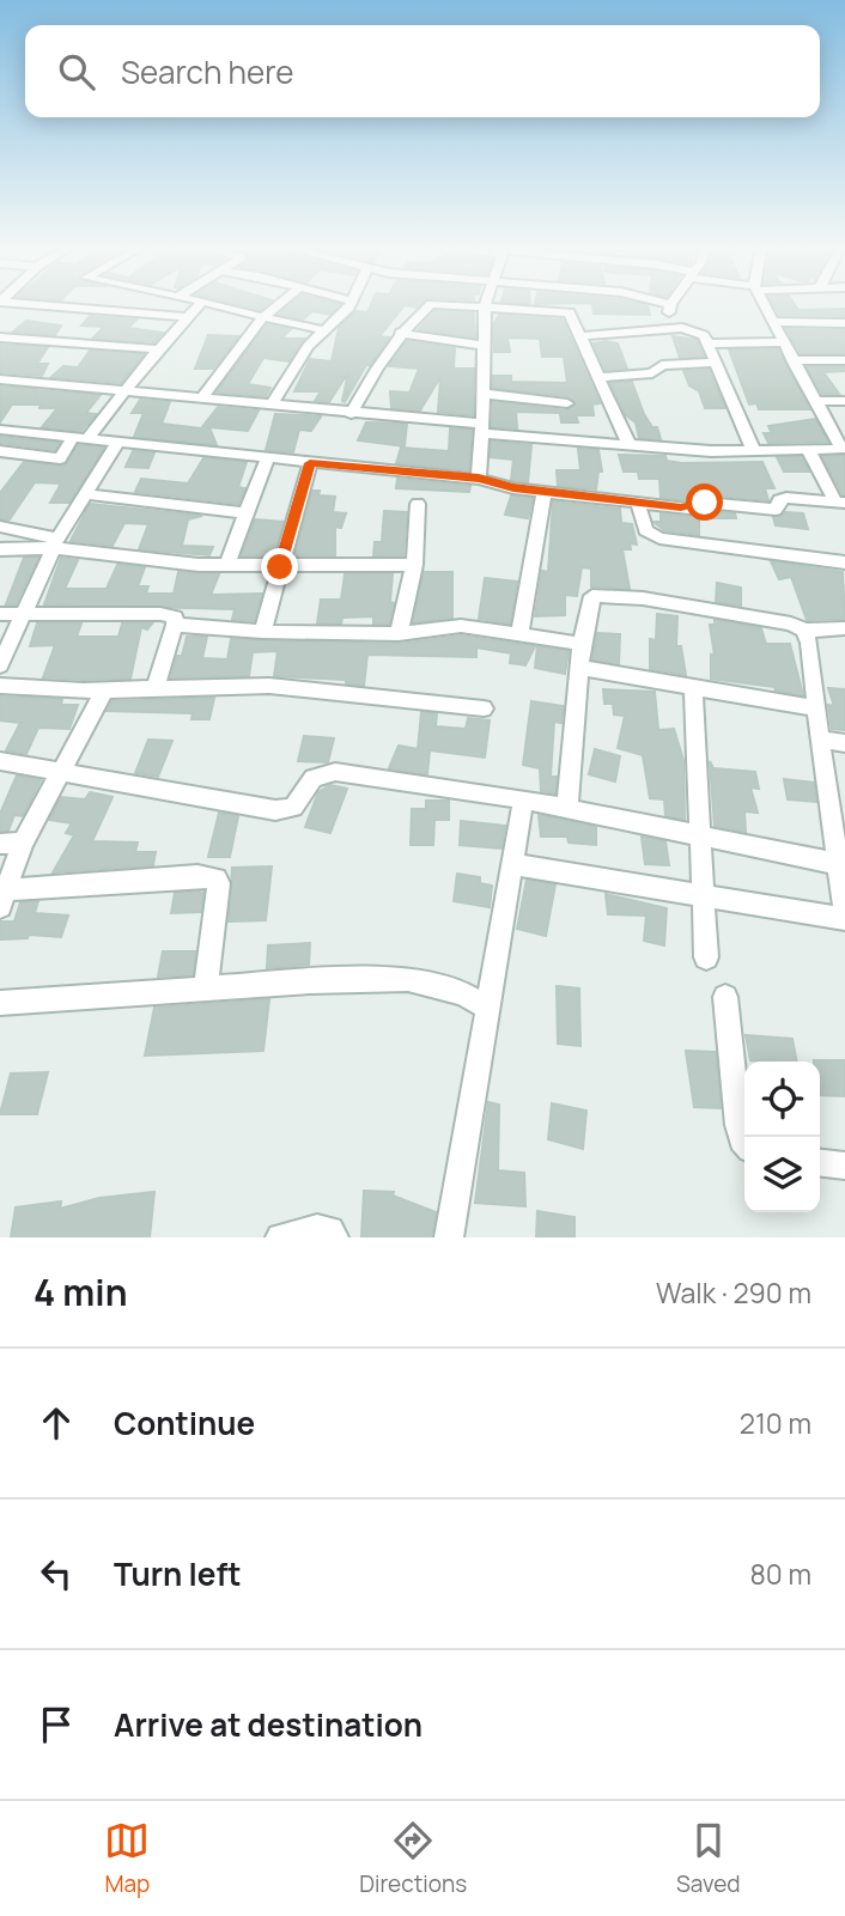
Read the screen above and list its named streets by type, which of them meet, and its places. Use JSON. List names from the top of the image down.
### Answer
{
  "page": {
    "search": "Search here",
    "heading": ["4 min", "Walk · 290 m"],
    "list": [
      ["Continue", "210 m"],
      ["Turn left", "80 m"],
      "Arrive at destination"
    ],
    "nav": ["Map", "Directions", "Saved"]
  }
}
